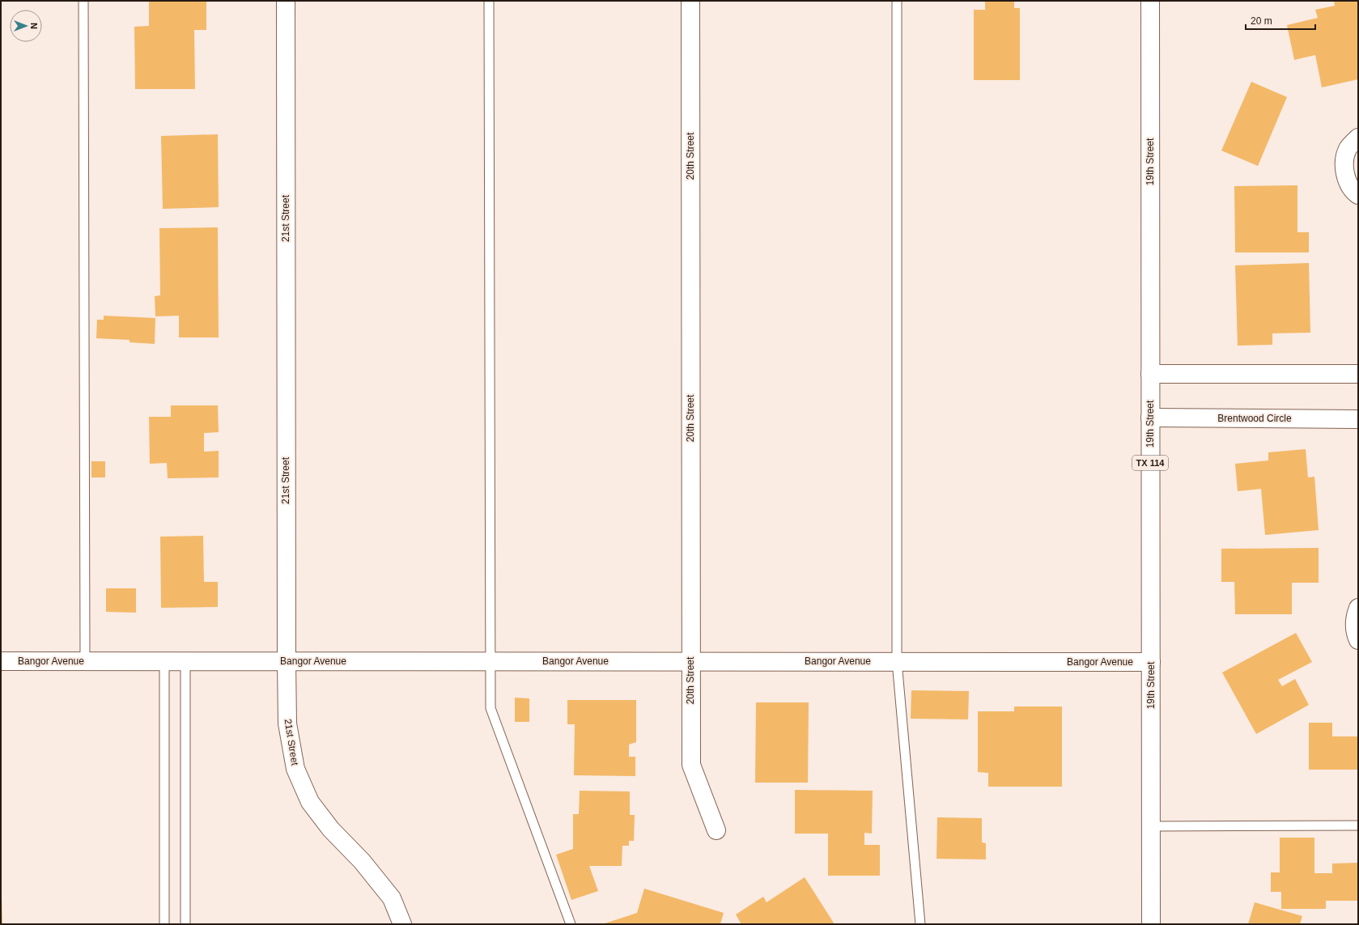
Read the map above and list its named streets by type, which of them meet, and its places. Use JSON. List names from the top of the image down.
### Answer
{
  "streets": {
    "street": [
      "20th Street",
      "19th Street",
      "21st Street",
      "Brentwood Circle",
      "TX 114",
      "Bangor Avenue"
    ]
  },
  "crossings": [
    ["20th Street", "Bangor Avenue"],
    ["19th Street", "Brentwood Circle"],
    ["19th Street", "Bangor Avenue"],
    ["21st Street", "Bangor Avenue"]
  ],
  "scale_bar": "20 m",
  "north": "right"
}
